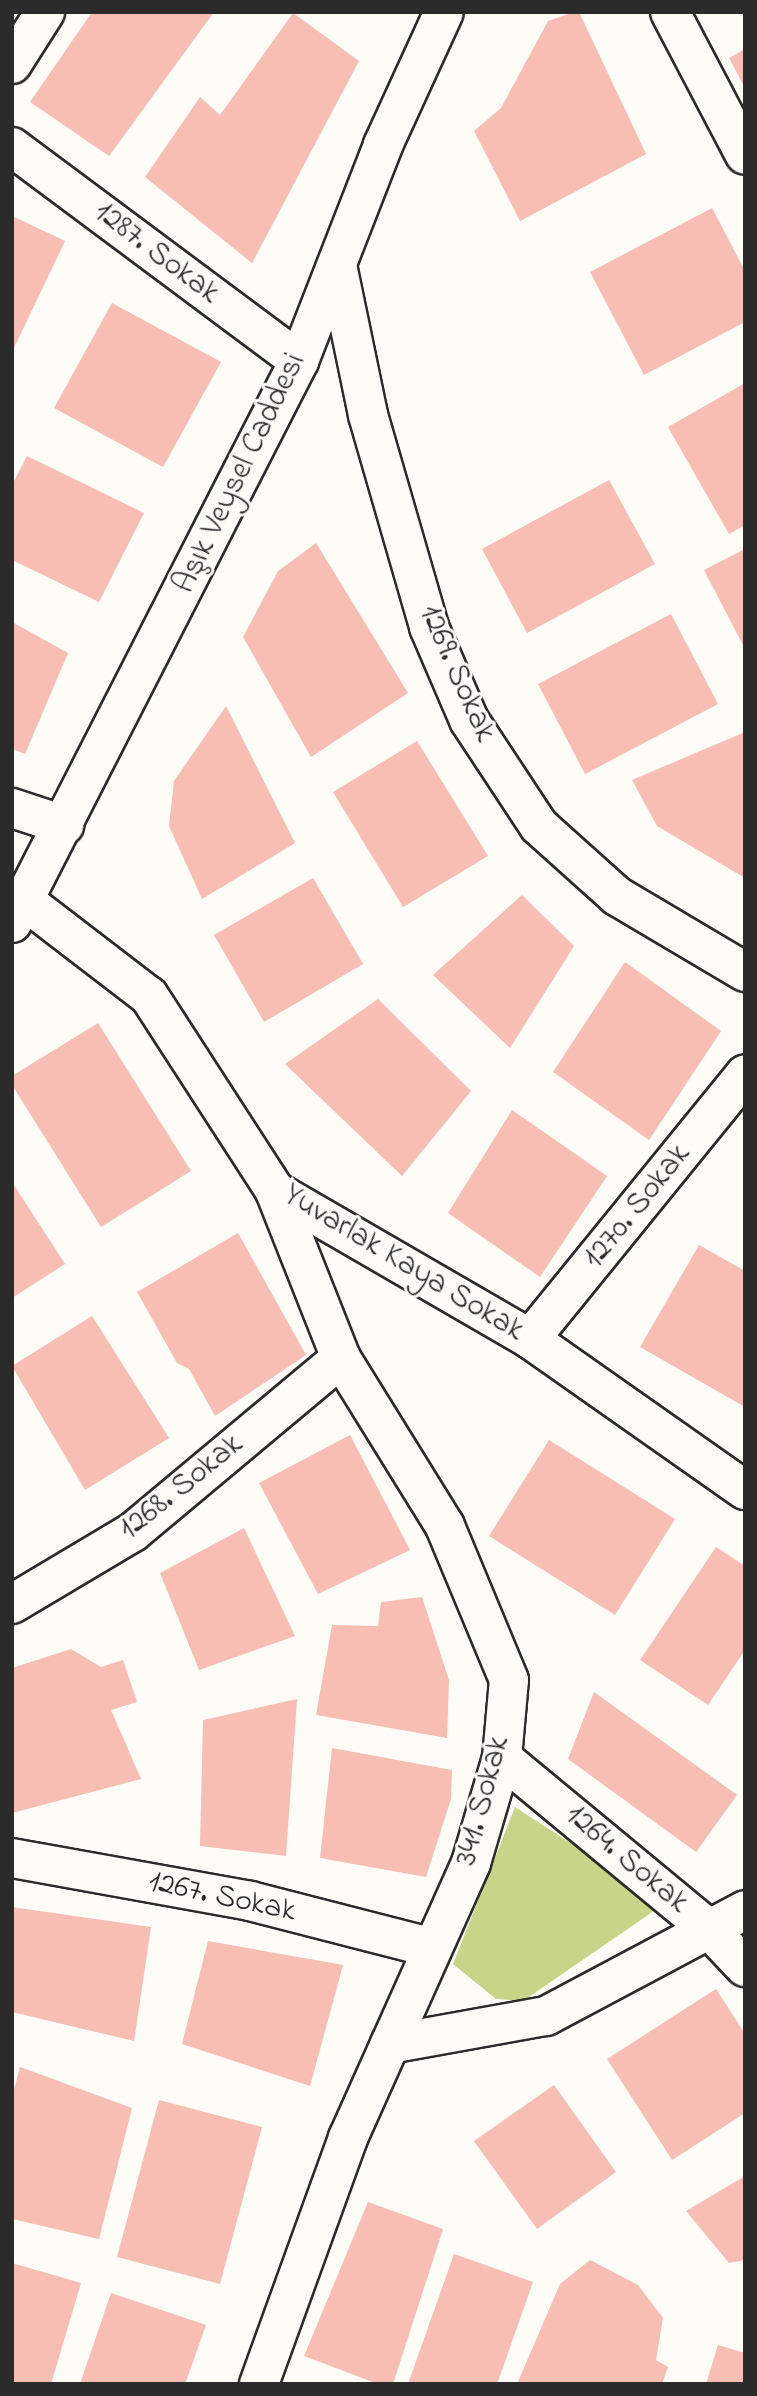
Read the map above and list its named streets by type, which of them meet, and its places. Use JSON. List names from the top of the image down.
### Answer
{
  "streets": {
    "street": [
      "1287. Sokak",
      "Aşık Veysel Caddesi",
      "1269. Sokak",
      "1270. Sokak",
      "Yuvarlak Kaya Sokak",
      "1268. Sokak",
      "341. Sokak",
      "1264. Sokak",
      "1267. Sokak"
    ]
  },
  "crossings": [
    ["1287. Sokak", "Aşık Veysel Caddesi"],
    ["Aşık Veysel Caddesi", "1269. Sokak"],
    ["Aşık Veysel Caddesi", "Yuvarlak Kaya Sokak"],
    ["1270. Sokak", "Yuvarlak Kaya Sokak"],
    ["Yuvarlak Kaya Sokak", "341. Sokak"],
    ["1268. Sokak", "341. Sokak"],
    ["341. Sokak", "1264. Sokak"],
    ["341. Sokak", "1267. Sokak"]
  ]
}
